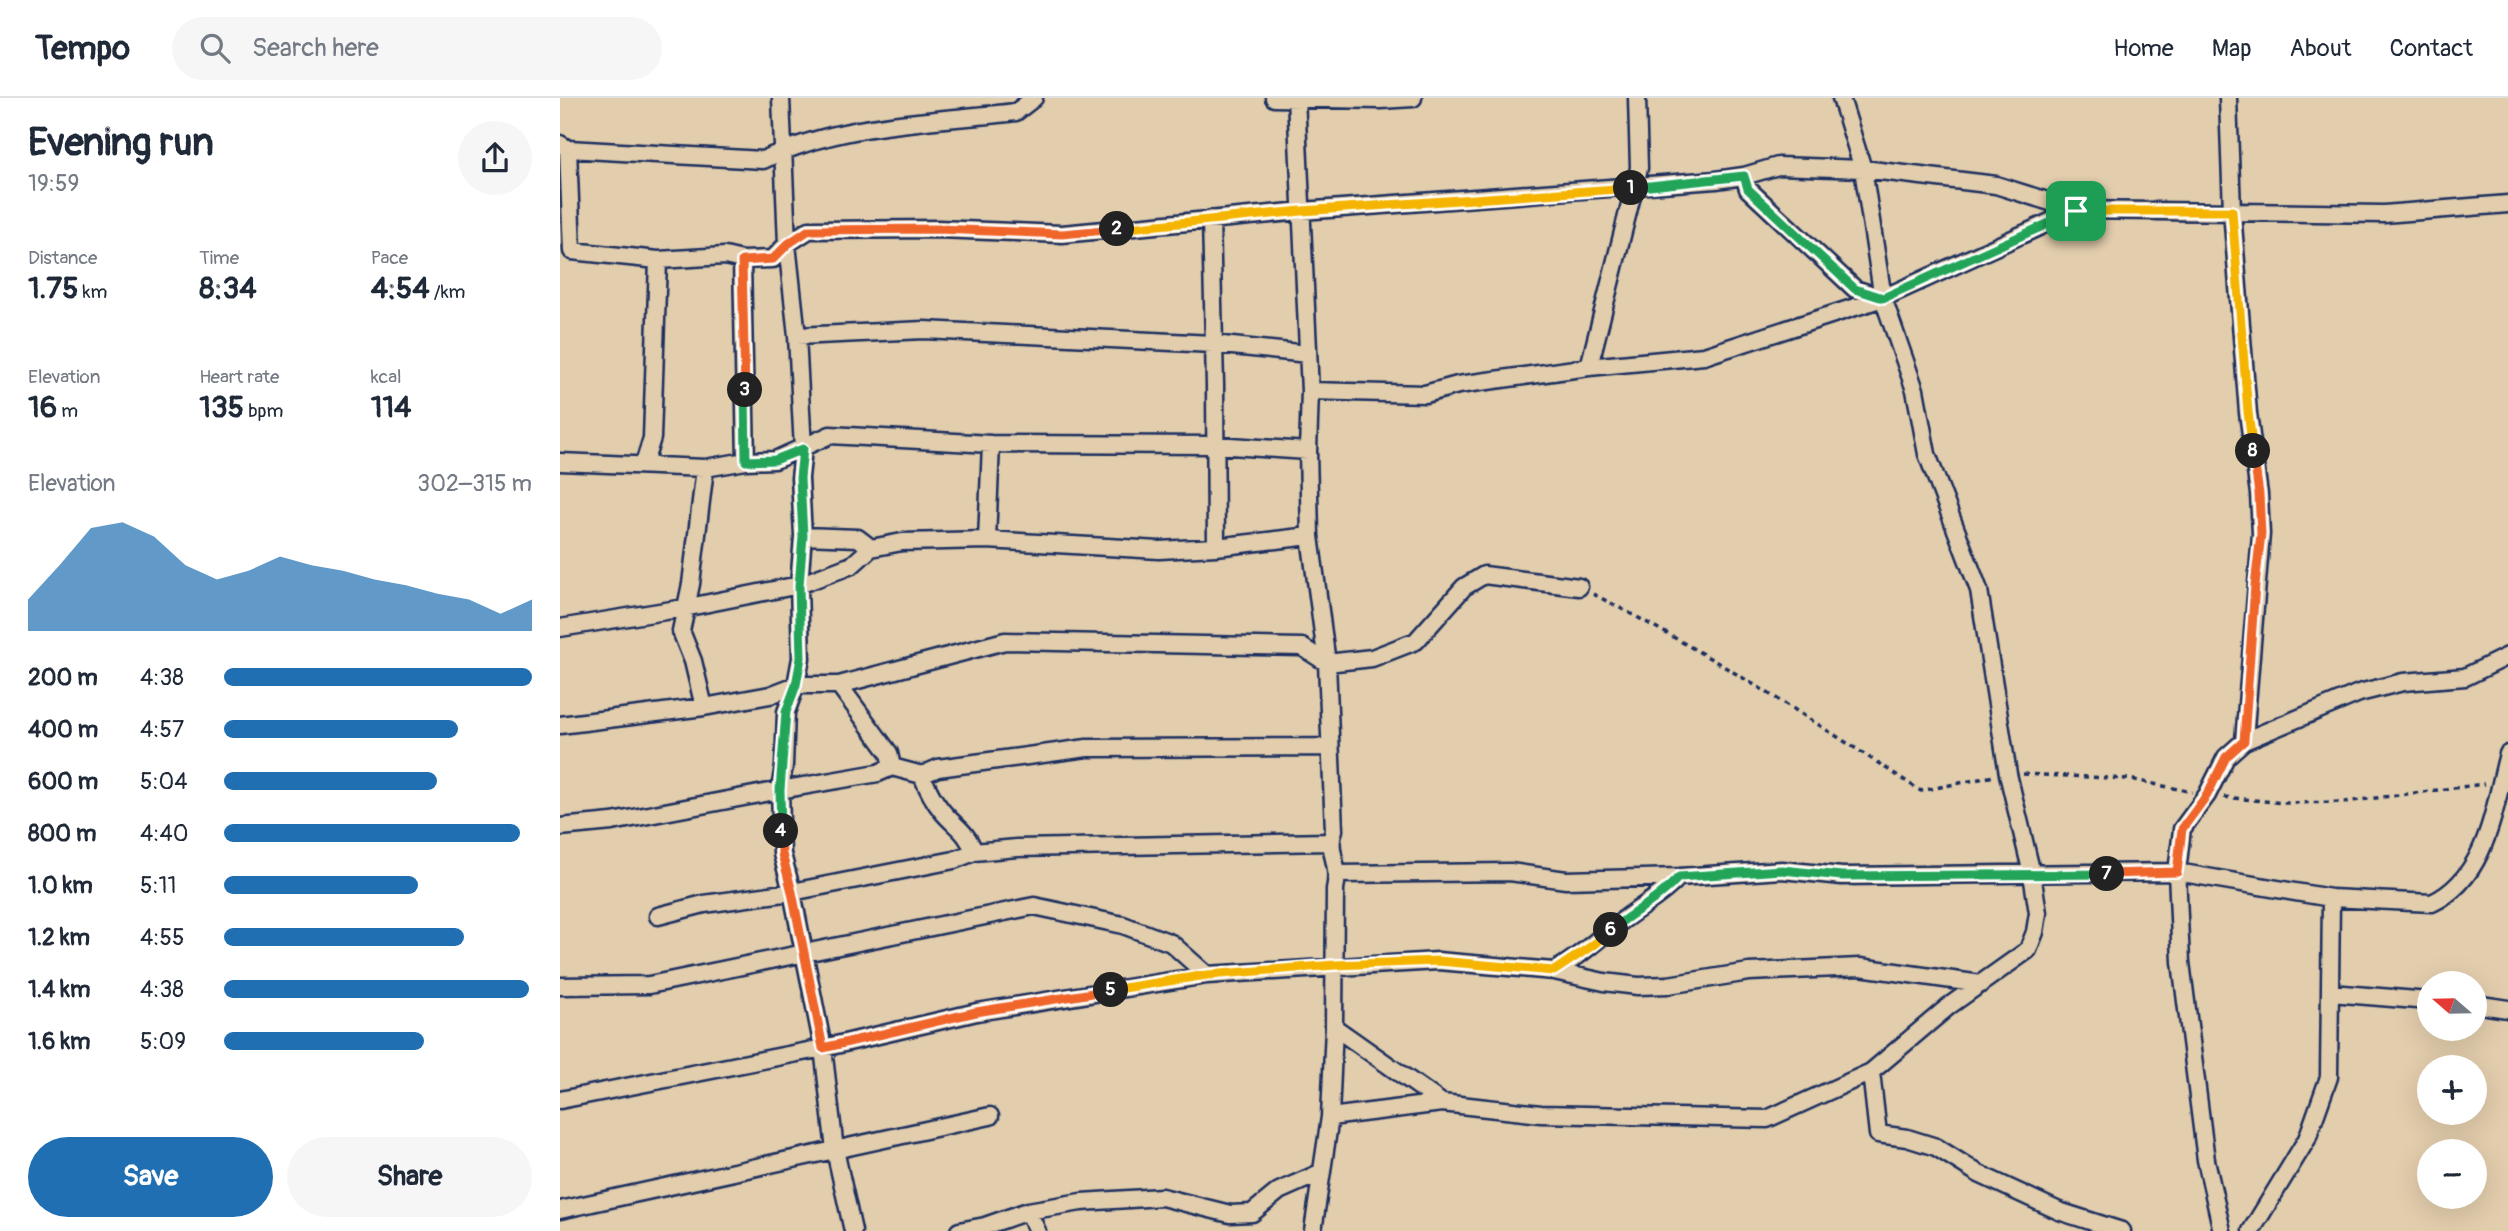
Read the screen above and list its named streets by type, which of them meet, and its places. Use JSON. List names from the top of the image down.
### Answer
{
  "north": "left",
  "page": {
    "header": "Tempo",
    "search": "Search here",
    "nav": [
      "Home",
      "Map",
      "About",
      "Contact"
    ],
    "heading": ["Evening run", "19:59"],
    "pins": [
      "1",
      "2",
      "3",
      "8",
      "4",
      "7",
      "6",
      "5"
    ],
    "stats": [
      ["Distance", "1.75 km"],
      ["Time", "8:34"],
      ["Pace", "4:54 /km"],
      ["Elevation", "16 m"],
      ["Heart rate", "135 bpm"],
      ["kcal", "114"]
    ],
    "chart": ["Elevation", "302–315 m"],
    "list": [
      {
        "name": "200 m",
        "note": "4:38"
      },
      {
        "name": "400 m",
        "note": "4:57"
      },
      {
        "name": "600 m",
        "note": "5:04"
      },
      {
        "name": "800 m",
        "note": "4:40"
      },
      {
        "name": "1.0 km",
        "note": "5:11"
      },
      {
        "name": "1.2 km",
        "note": "4:55"
      },
      {
        "name": "1.4 km",
        "note": "4:38"
      },
      {
        "name": "1.6 km",
        "note": "5:09"
      }
    ],
    "map_buttons": ["+", "−"],
    "buttons": ["Save", "Share"]
  }
}
